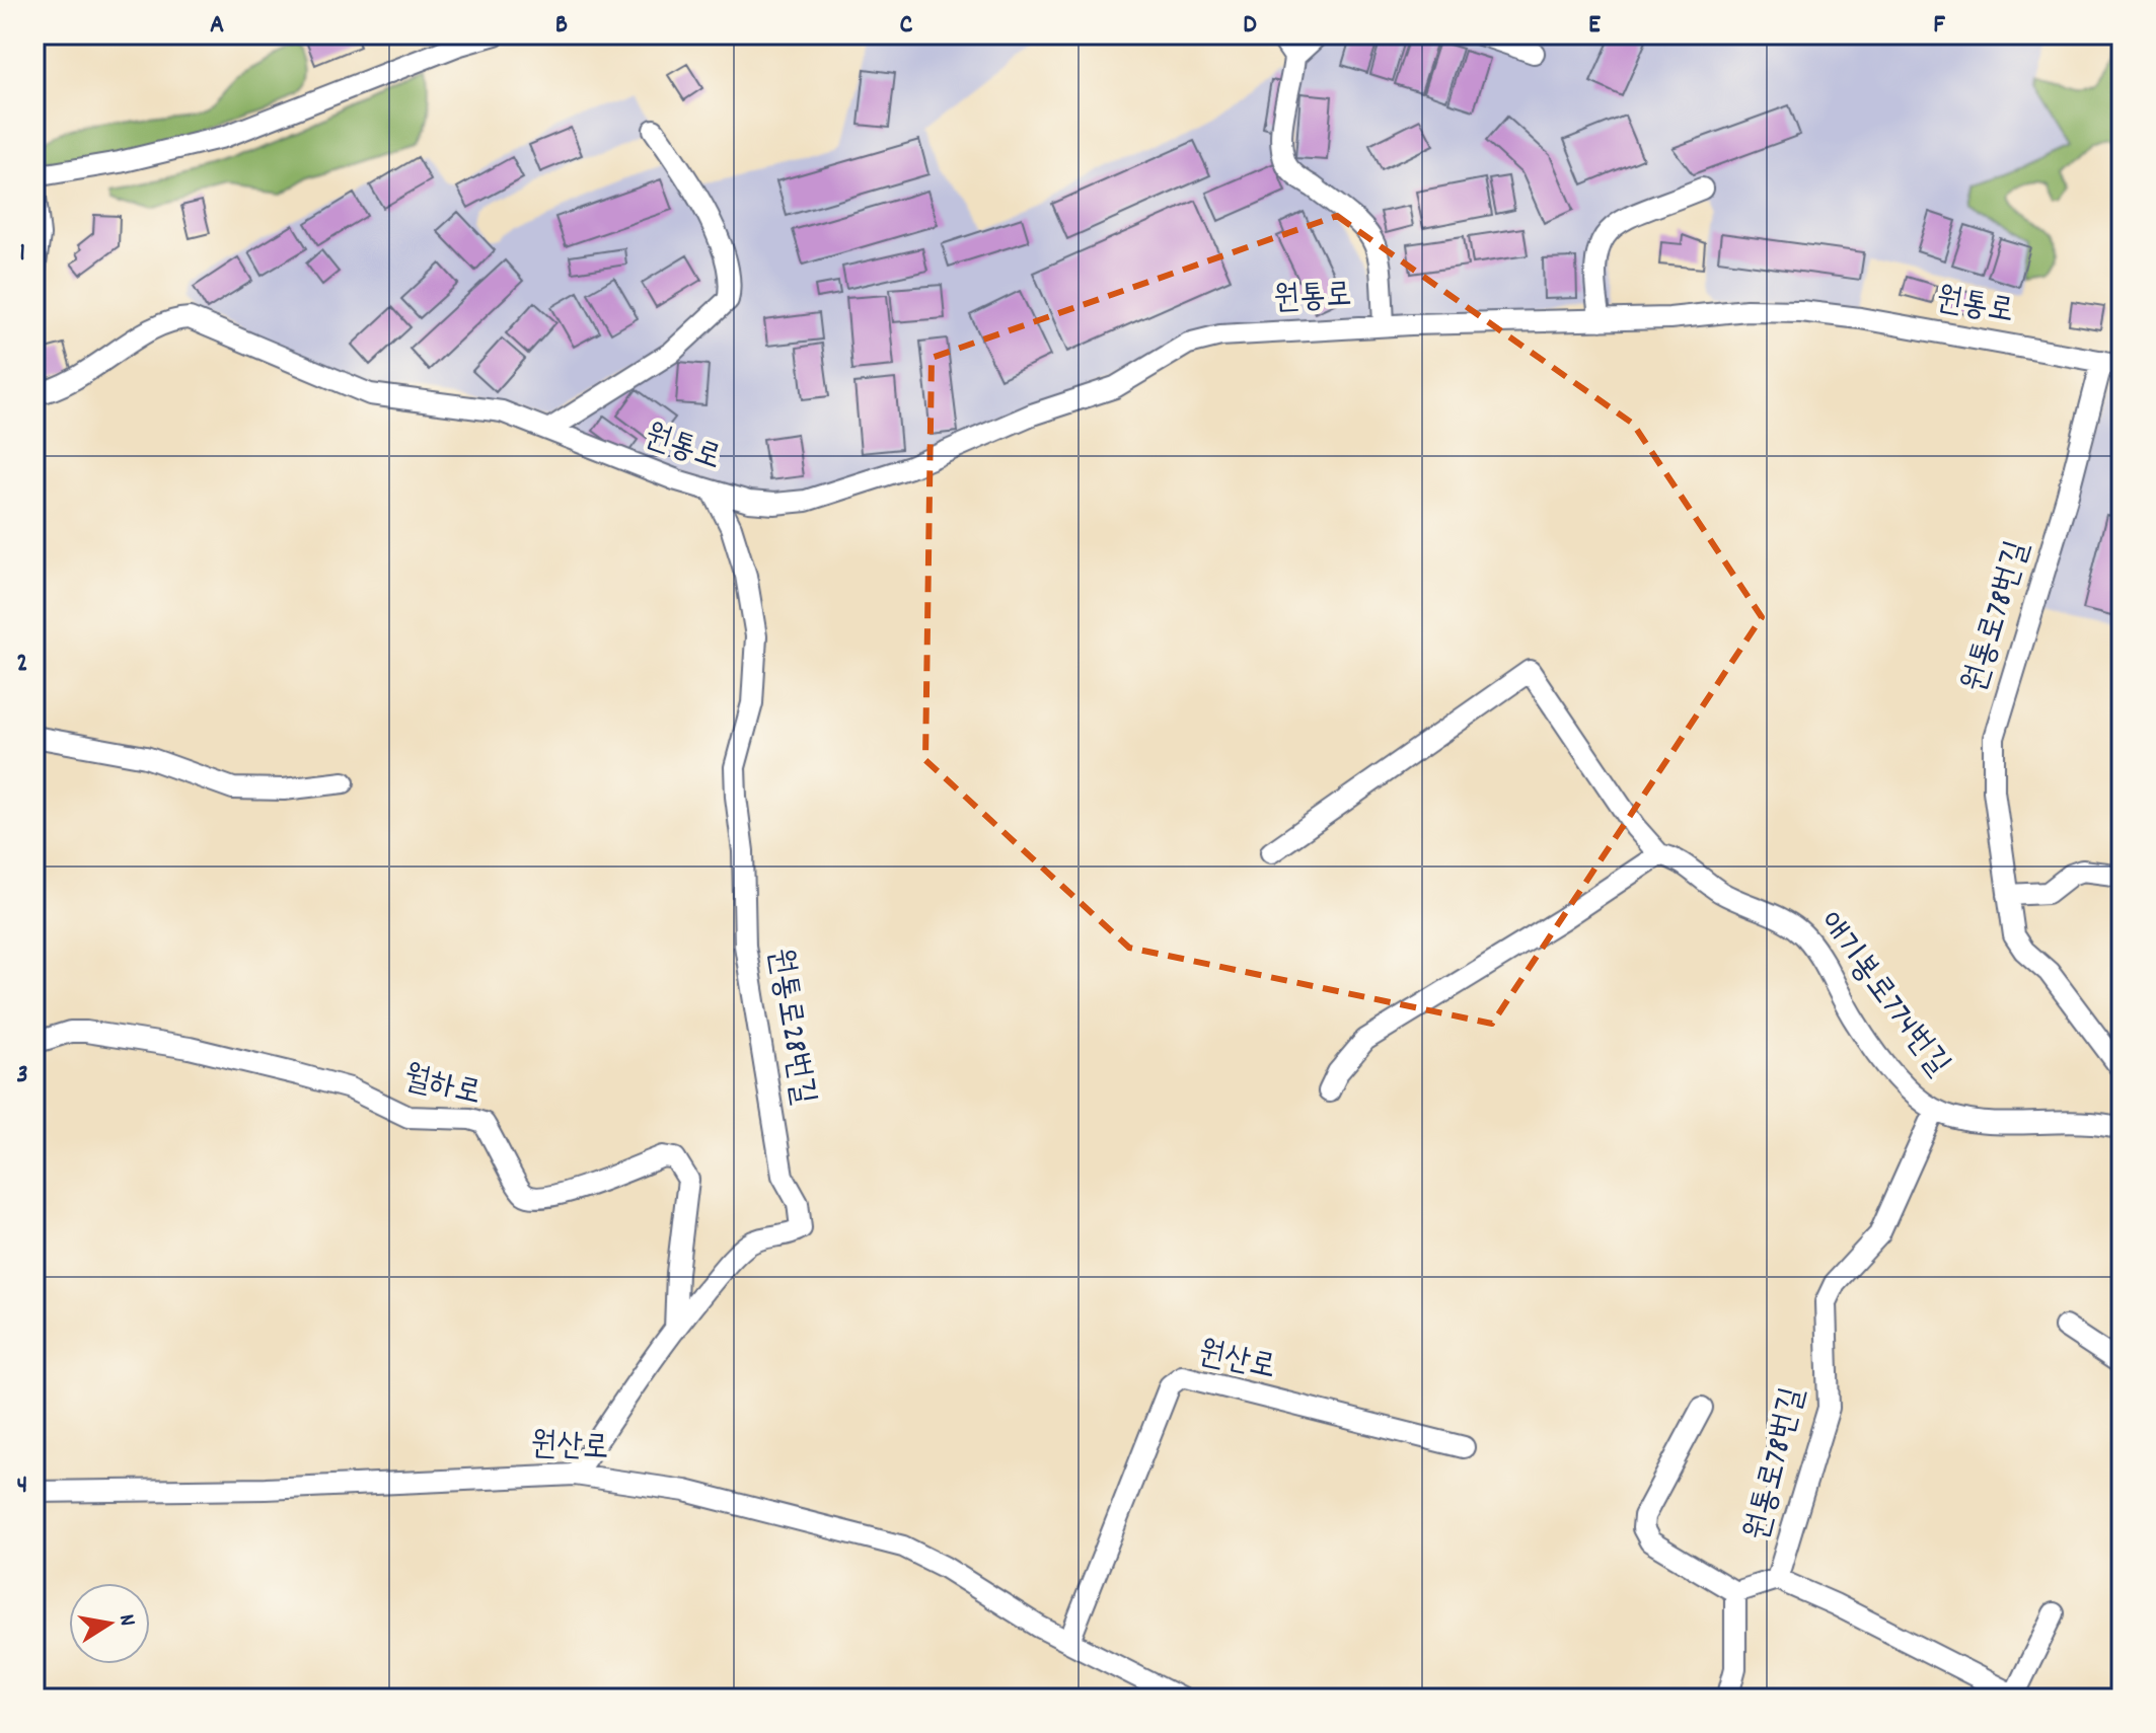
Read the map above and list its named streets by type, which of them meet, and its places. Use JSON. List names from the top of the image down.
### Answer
{
  "streets": {
    "street": [
      "원통로",
      "원통로78번길",
      "애기봉로774번길",
      "원통로28번길",
      "월하로",
      "원산로"
    ]
  },
  "crossings": [
    ["원통로", "원통로78번길"],
    ["원통로", "원통로28번길"],
    ["원통로78번길", "애기봉로774번길"],
    ["원통로28번길", "월하로"],
    ["원통로28번길", "원산로"]
  ],
  "north": "right",
  "grid": {
    "columns": [
      "A",
      "B",
      "C",
      "D",
      "E",
      "F"
    ],
    "rows": [
      "1",
      "2",
      "3",
      "4"
    ]
  }
}
